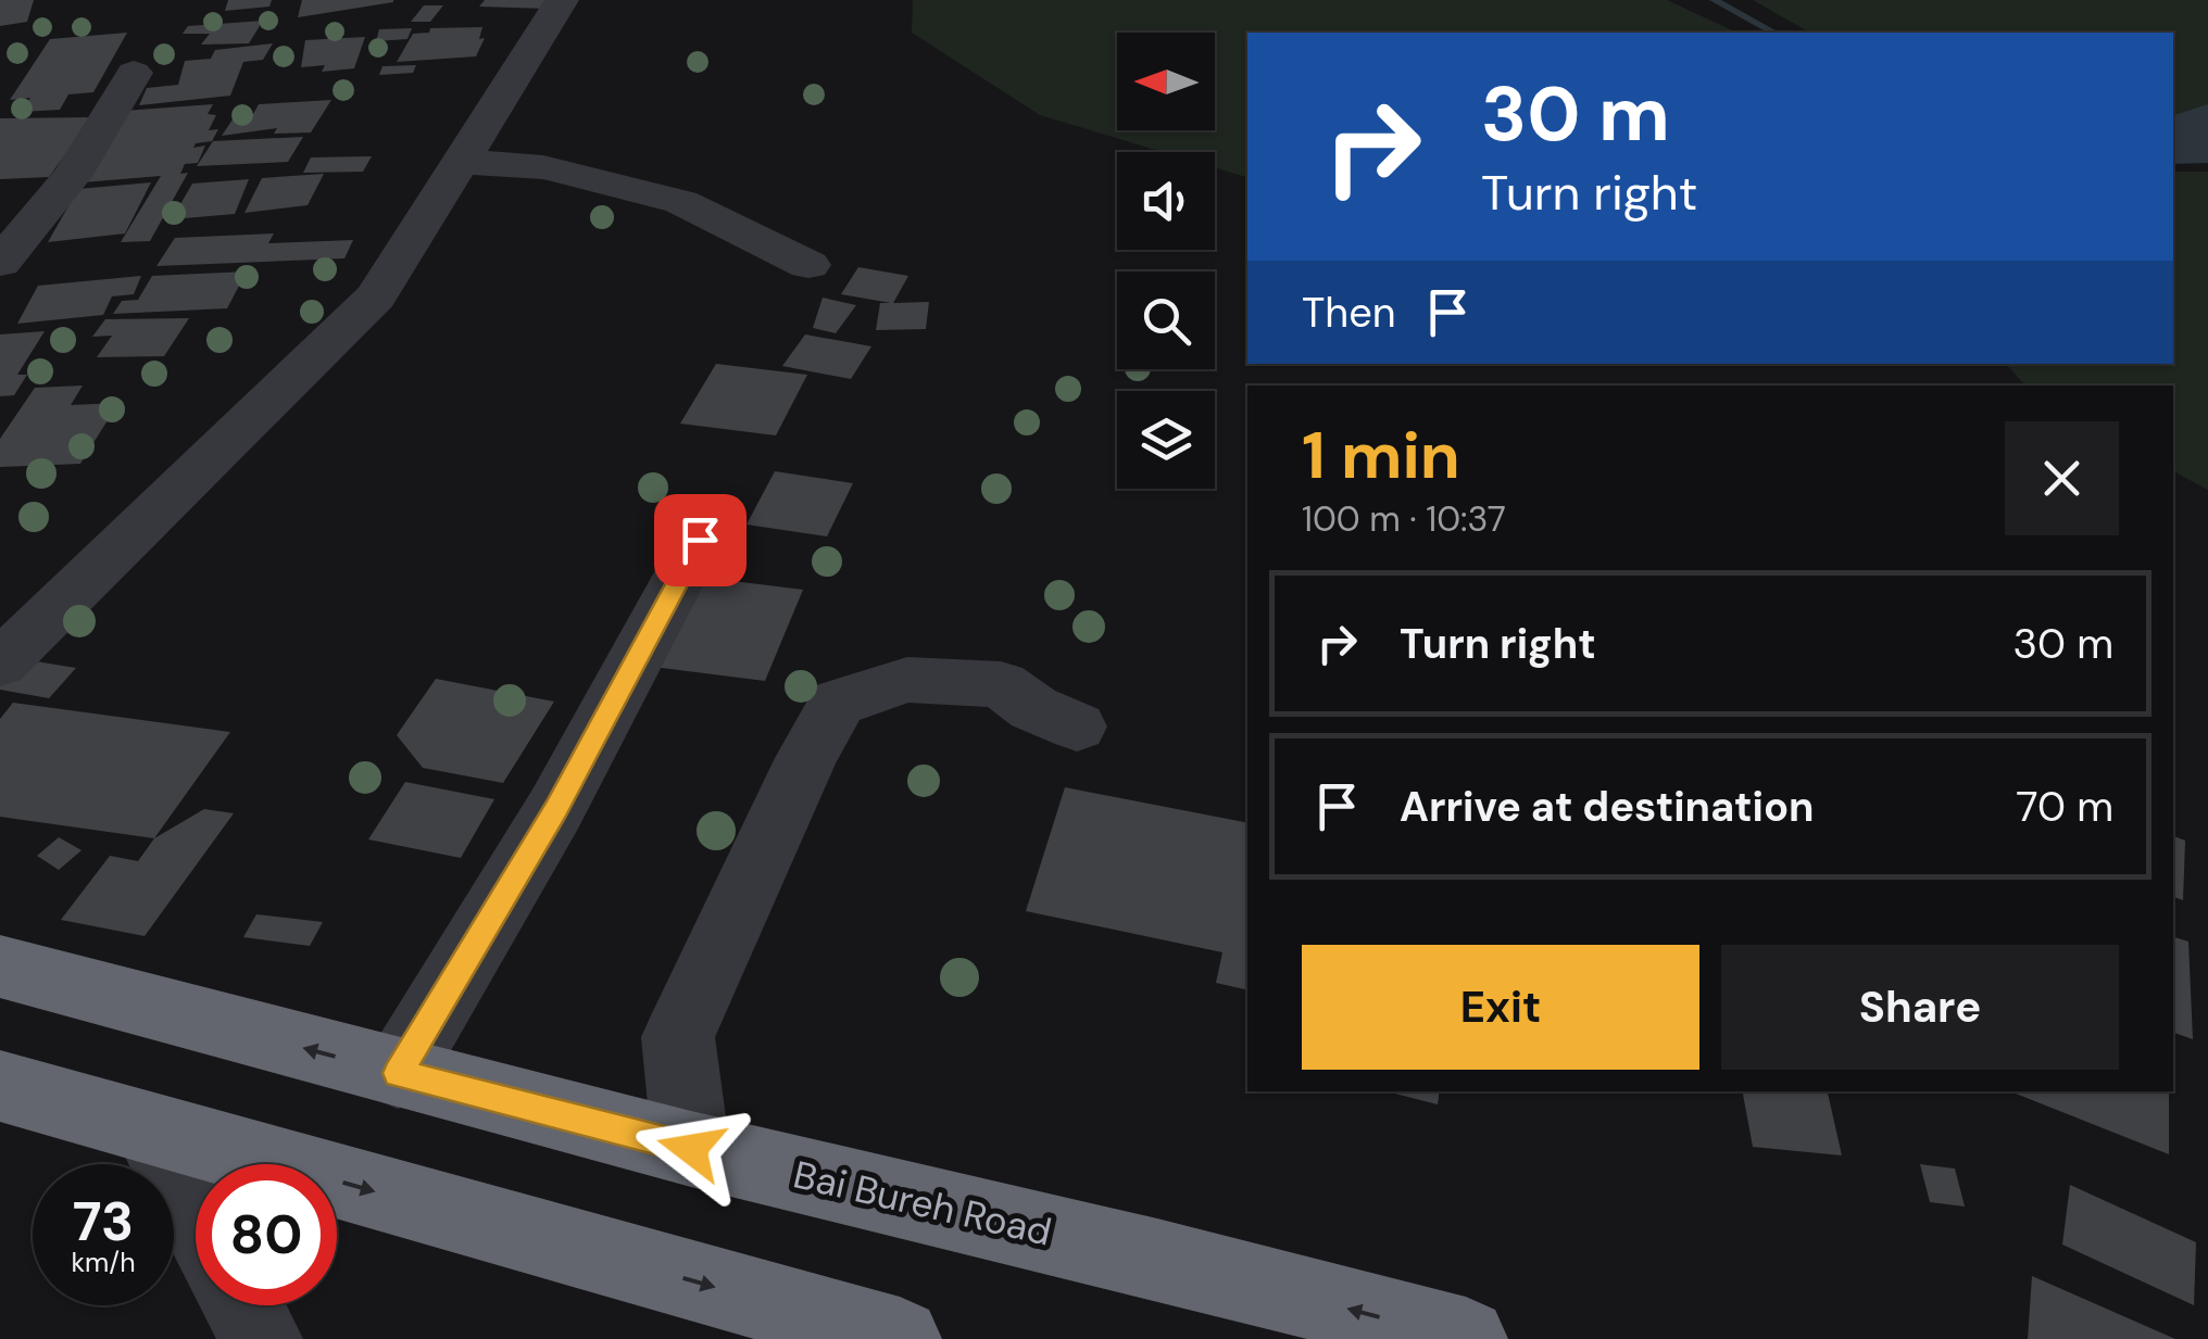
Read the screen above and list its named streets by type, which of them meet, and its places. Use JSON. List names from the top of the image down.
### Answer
{
  "streets": {
    "highway": ["Bai Bureh Road"]
  },
  "north": "left",
  "page": {
    "turn": ["30 m", "Turn right"],
    "then": "Then",
    "heading": ["1 min", "100 m · 10:37"],
    "list": [
      {
        "name": "Turn right",
        "value": "30 m"
      },
      {
        "name": "Arrive at destination",
        "value": "70 m"
      }
    ],
    "buttons": ["Exit", "Share"],
    "speed": "73 km/h",
    "limit": "80"
  }
}
